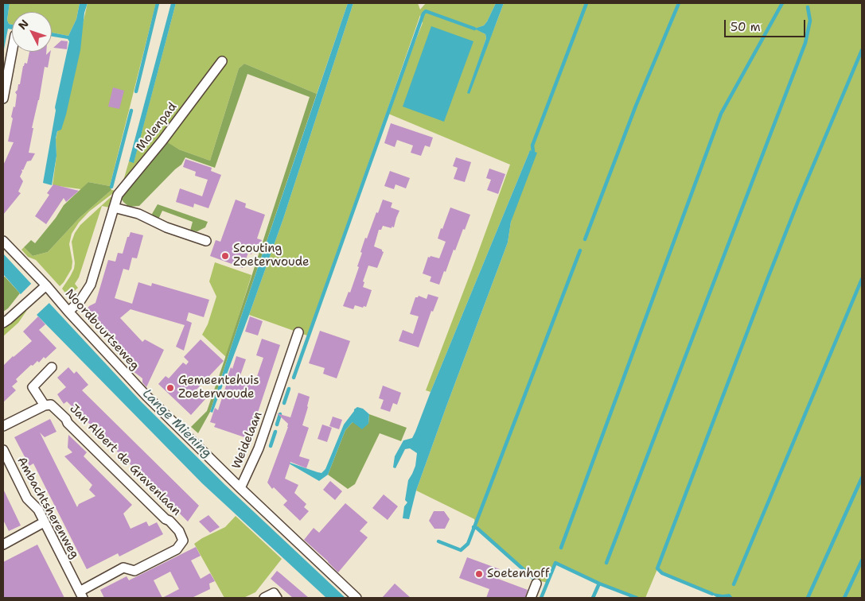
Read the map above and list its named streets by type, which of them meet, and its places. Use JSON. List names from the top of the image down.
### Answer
{
  "streets": {
    "street": [
      "Molenpad",
      "Noordbuurtseweg",
      "Weidelaan",
      "Jan Albert de Gravenlaan",
      "Ambachtsherenweg"
    ]
  },
  "crossings": [
    ["Molenpad", "Noordbuurtseweg"],
    ["Noordbuurtseweg", "Weidelaan"],
    ["Jan Albert de Gravenlaan", "Ambachtsherenweg"]
  ],
  "water": ["Lange Miening"],
  "places": ["Scouting Zoeterwoude", "Gemeentehuis Zoeterwoude", "Soetenhoff"],
  "scale_bar": "50 m",
  "north": "top left"
}
